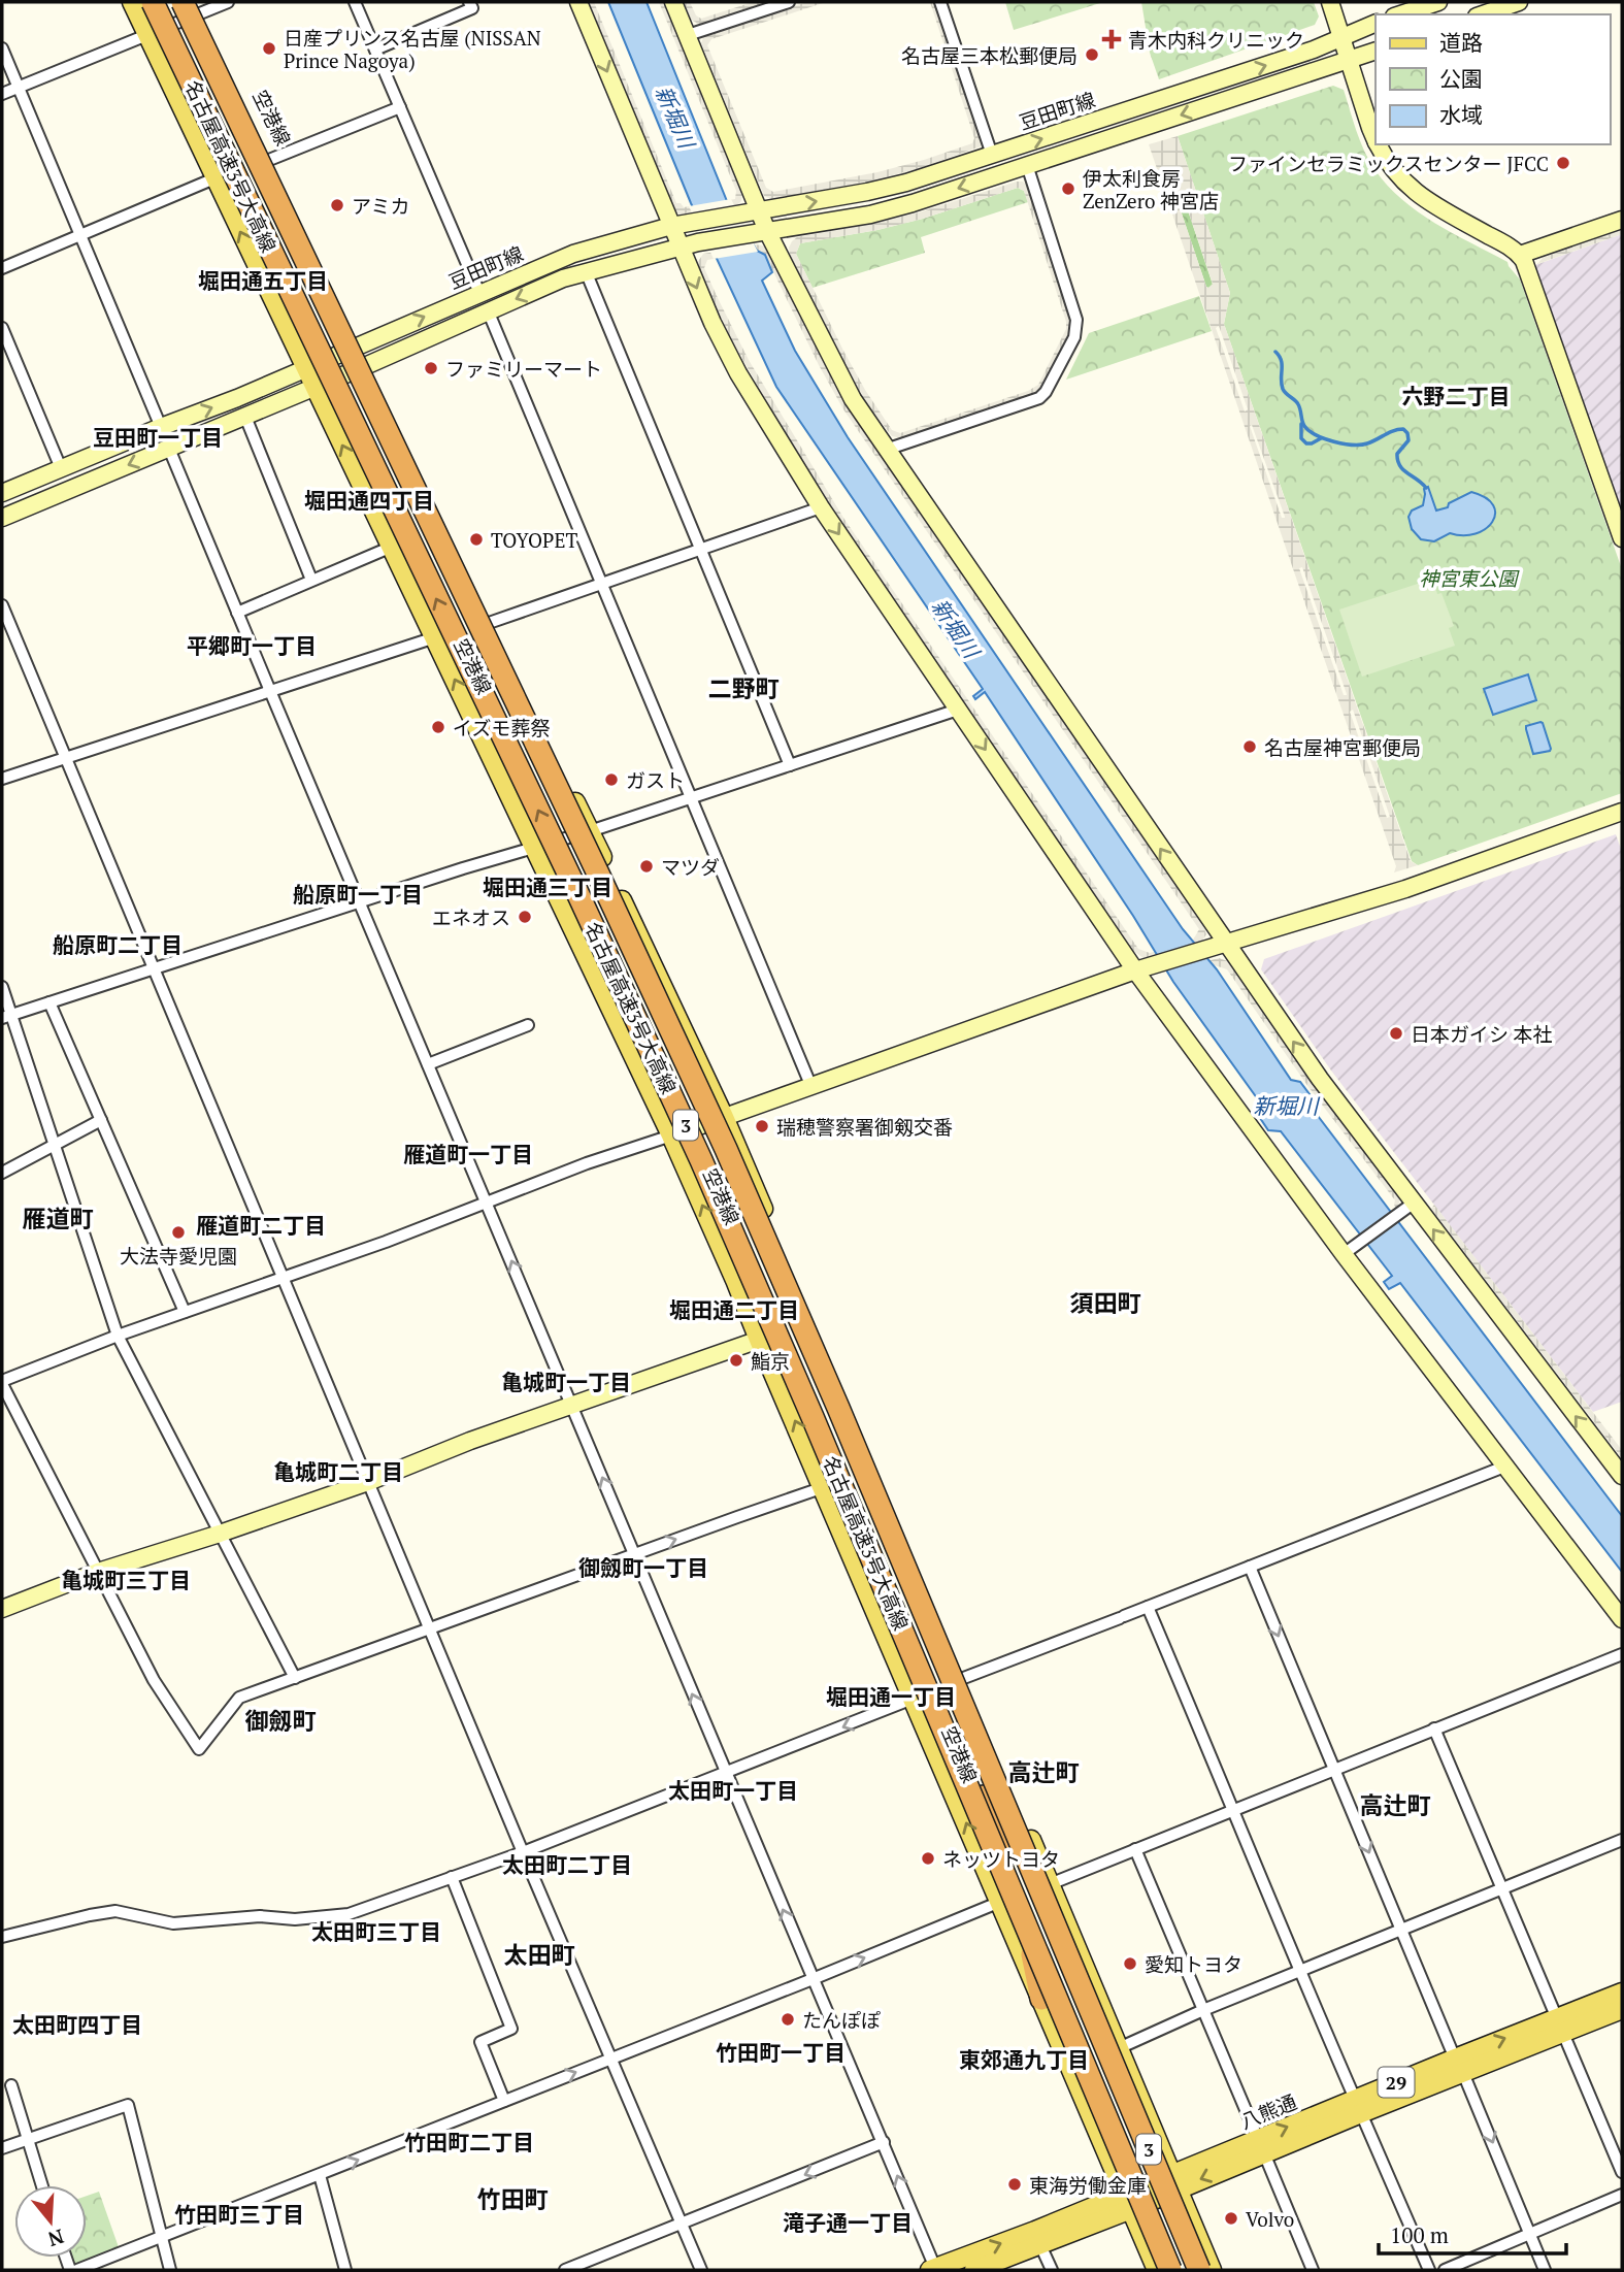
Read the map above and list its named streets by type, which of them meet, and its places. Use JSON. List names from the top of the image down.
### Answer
{
  "streets": {
    "highway": ["名古屋高速3号大高線", "3"],
    "main road": ["空港線", "29", "八熊通"],
    "street": ["豆田町線"]
  },
  "crossings": [
    ["豆田町線", "空港線"],
    ["空港線", "名古屋高速3号大高線"],
    ["空港線", "八熊通"]
  ],
  "districts": [
    "堀田通五丁目",
    "六野二丁目",
    "豆田町一丁目",
    "堀田通四丁目",
    "平郷町一丁目",
    "二野町",
    "堀田通三丁目",
    "船原町一丁目",
    "船原町二丁目",
    "雁道町一丁目",
    "雁道町",
    "雁道町二丁目",
    "須田町",
    "堀田通二丁目",
    "亀城町一丁目",
    "亀城町二丁目",
    "御劔町一丁目",
    "亀城町三丁目",
    "堀田通一丁目",
    "御劔町",
    "高辻町",
    "太田町一丁目",
    "高辻町",
    "太田町二丁目",
    "太田町三丁目",
    "太田町",
    "太田町四丁目",
    "竹田町一丁目",
    "東郊通九丁目",
    "竹田町二丁目",
    "竹田町",
    "竹田町三丁目",
    "滝子通一丁目"
  ],
  "water": ["新堀川"],
  "parks": ["神宮東公園"],
  "places": {
    "health": ["青木内科クリニック"],
    "other": [
      "日産プリンス名古屋 (NISSAN Prince Nagoya)",
      "名古屋三本松郵便局",
      "ファインセラミックスセンター JFCC",
      "伊太利食房 ZenZero 神宮店",
      "アミカ",
      "ファミリーマート",
      "TOYOPET",
      "イズモ葬祭",
      "名古屋神宮郵便局",
      "ガスト",
      "マツダ",
      "エネオス",
      "日本ガイシ 本社",
      "瑞穂警察署御剱交番",
      "大法寺愛児園",
      "鮨京",
      "ネッツトヨタ",
      "愛知トヨタ",
      "たんぽぽ",
      "東海労働金庫",
      "Volvo"
    ]
  },
  "legend": ["道路", "公園", "水域"],
  "scale_bar": "100 m",
  "north": "bottom"
}
